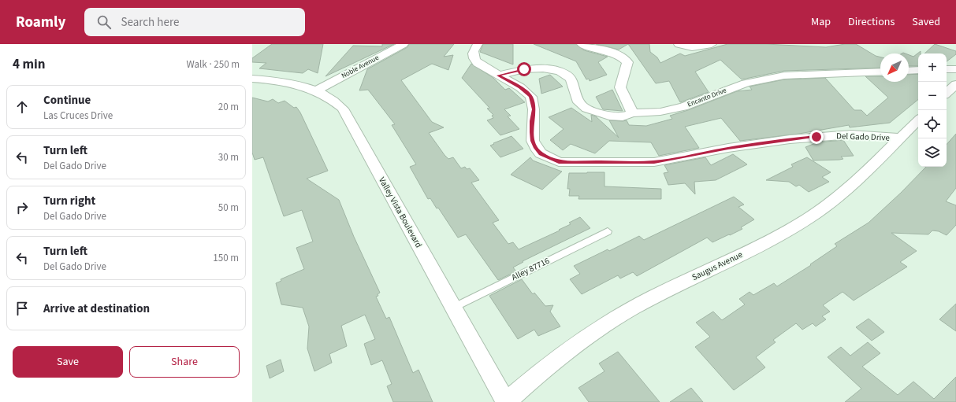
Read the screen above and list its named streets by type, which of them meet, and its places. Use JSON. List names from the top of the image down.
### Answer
{
  "streets": {
    "street": [
      "Noble Avenue",
      "Encanto Drive",
      "Del Gado Drive",
      "Valley Vista Boulevard",
      "Saugus Avenue"
    ],
    "lane": ["Alley 87716"]
  },
  "crossings": [
    ["Noble Avenue", "Valley Vista Boulevard"],
    ["Encanto Drive", "Del Gado Drive"],
    ["Del Gado Drive", "Saugus Avenue"],
    ["Valley Vista Boulevard", "Saugus Avenue"],
    ["Valley Vista Boulevard", "Alley 87716"]
  ],
  "north": "bottom left",
  "page": {
    "header": "Roamly",
    "search": "Search here",
    "nav": ["Map", "Directions", "Saved"],
    "heading": ["4 min", "Walk · 250 m"],
    "map_buttons": ["+", "−"],
    "list": [
      ["Continue", "Las Cruces Drive", "20 m"],
      ["Turn left", "Del Gado Drive", "30 m"],
      ["Turn right", "Del Gado Drive", "50 m"],
      ["Turn left", "Del Gado Drive", "150 m"],
      "Arrive at destination"
    ],
    "buttons": ["Save", "Share"]
  }
}
